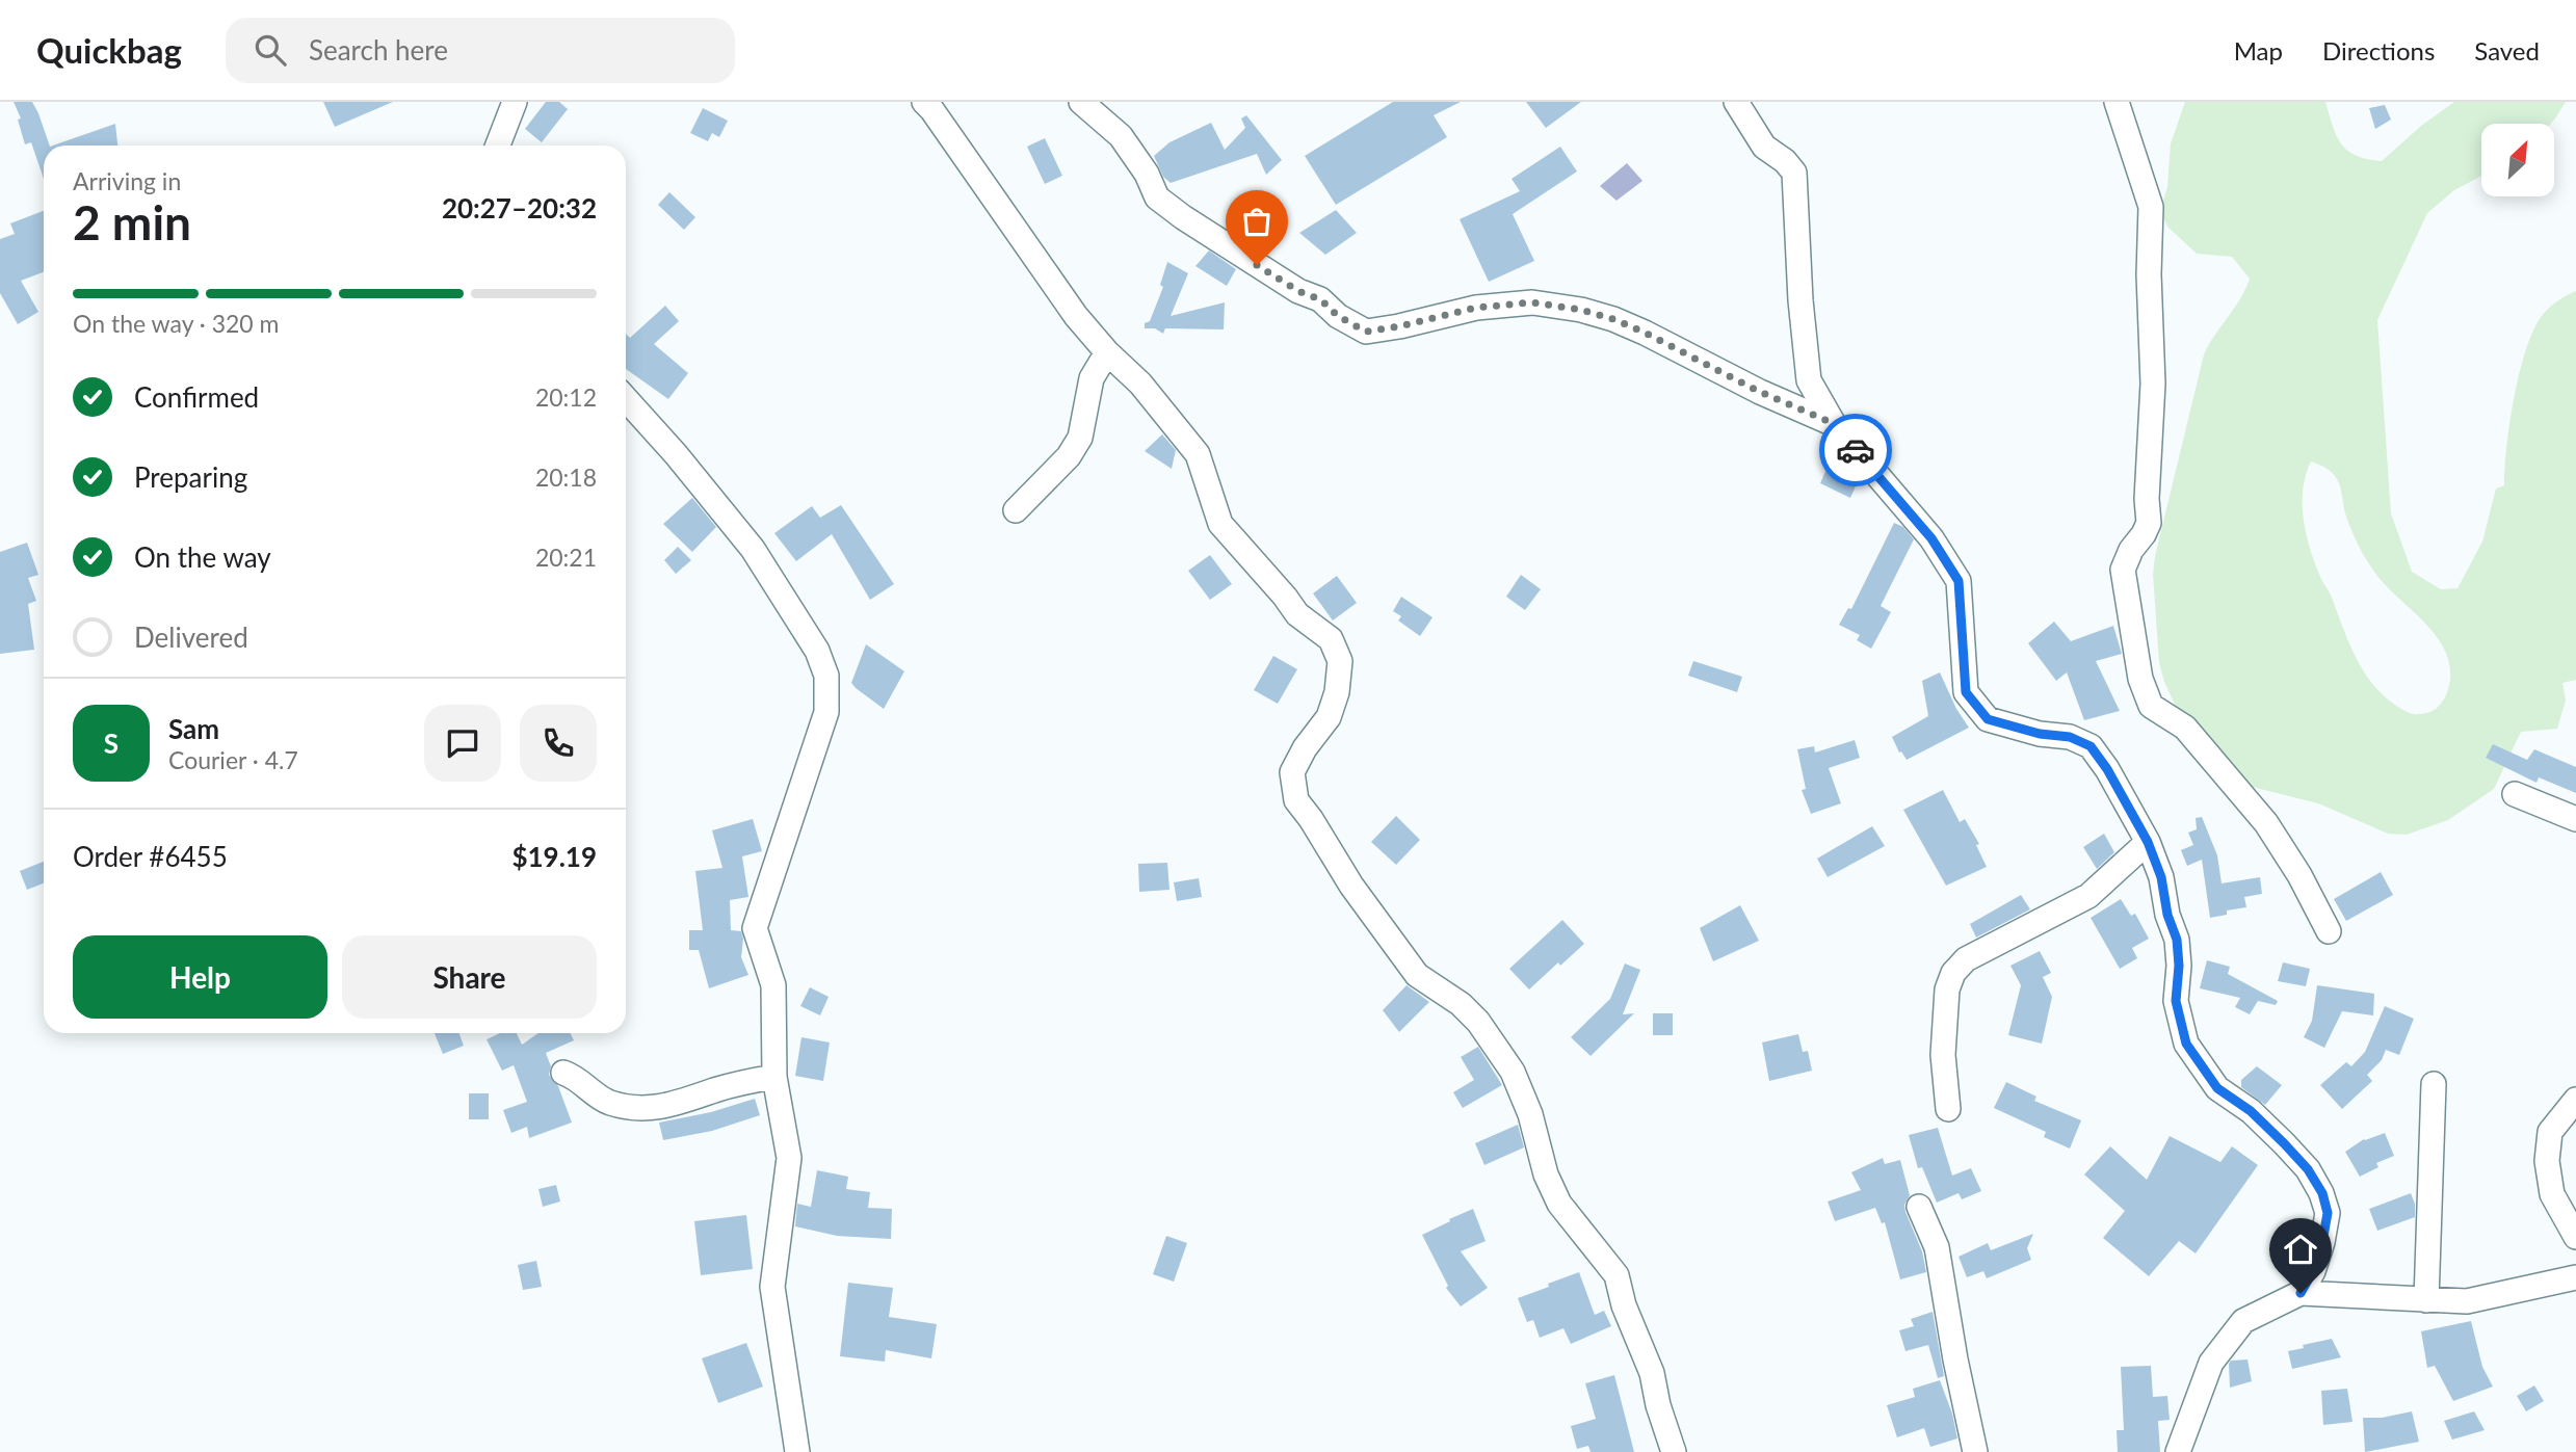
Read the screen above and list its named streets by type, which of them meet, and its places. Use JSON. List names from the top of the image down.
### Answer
{
  "north": "top right",
  "page": {
    "header": "Quickbag",
    "search": "Search here",
    "nav": ["Map", "Directions", "Saved"],
    "heading": ["2 min", "Arriving in", "20:27–20:32"],
    "panel": [
      "Sam",
      "Courier · 4.7",
      "Order #6455",
      "$19.19"
    ],
    "bar": "On the way · 320 m",
    "list": [
      ["Confirmed", "20:12"],
      ["Preparing", "20:18"],
      ["On the way", "20:21"],
      "Delivered"
    ],
    "round": "S",
    "buttons": ["Help", "Share"]
  }
}
